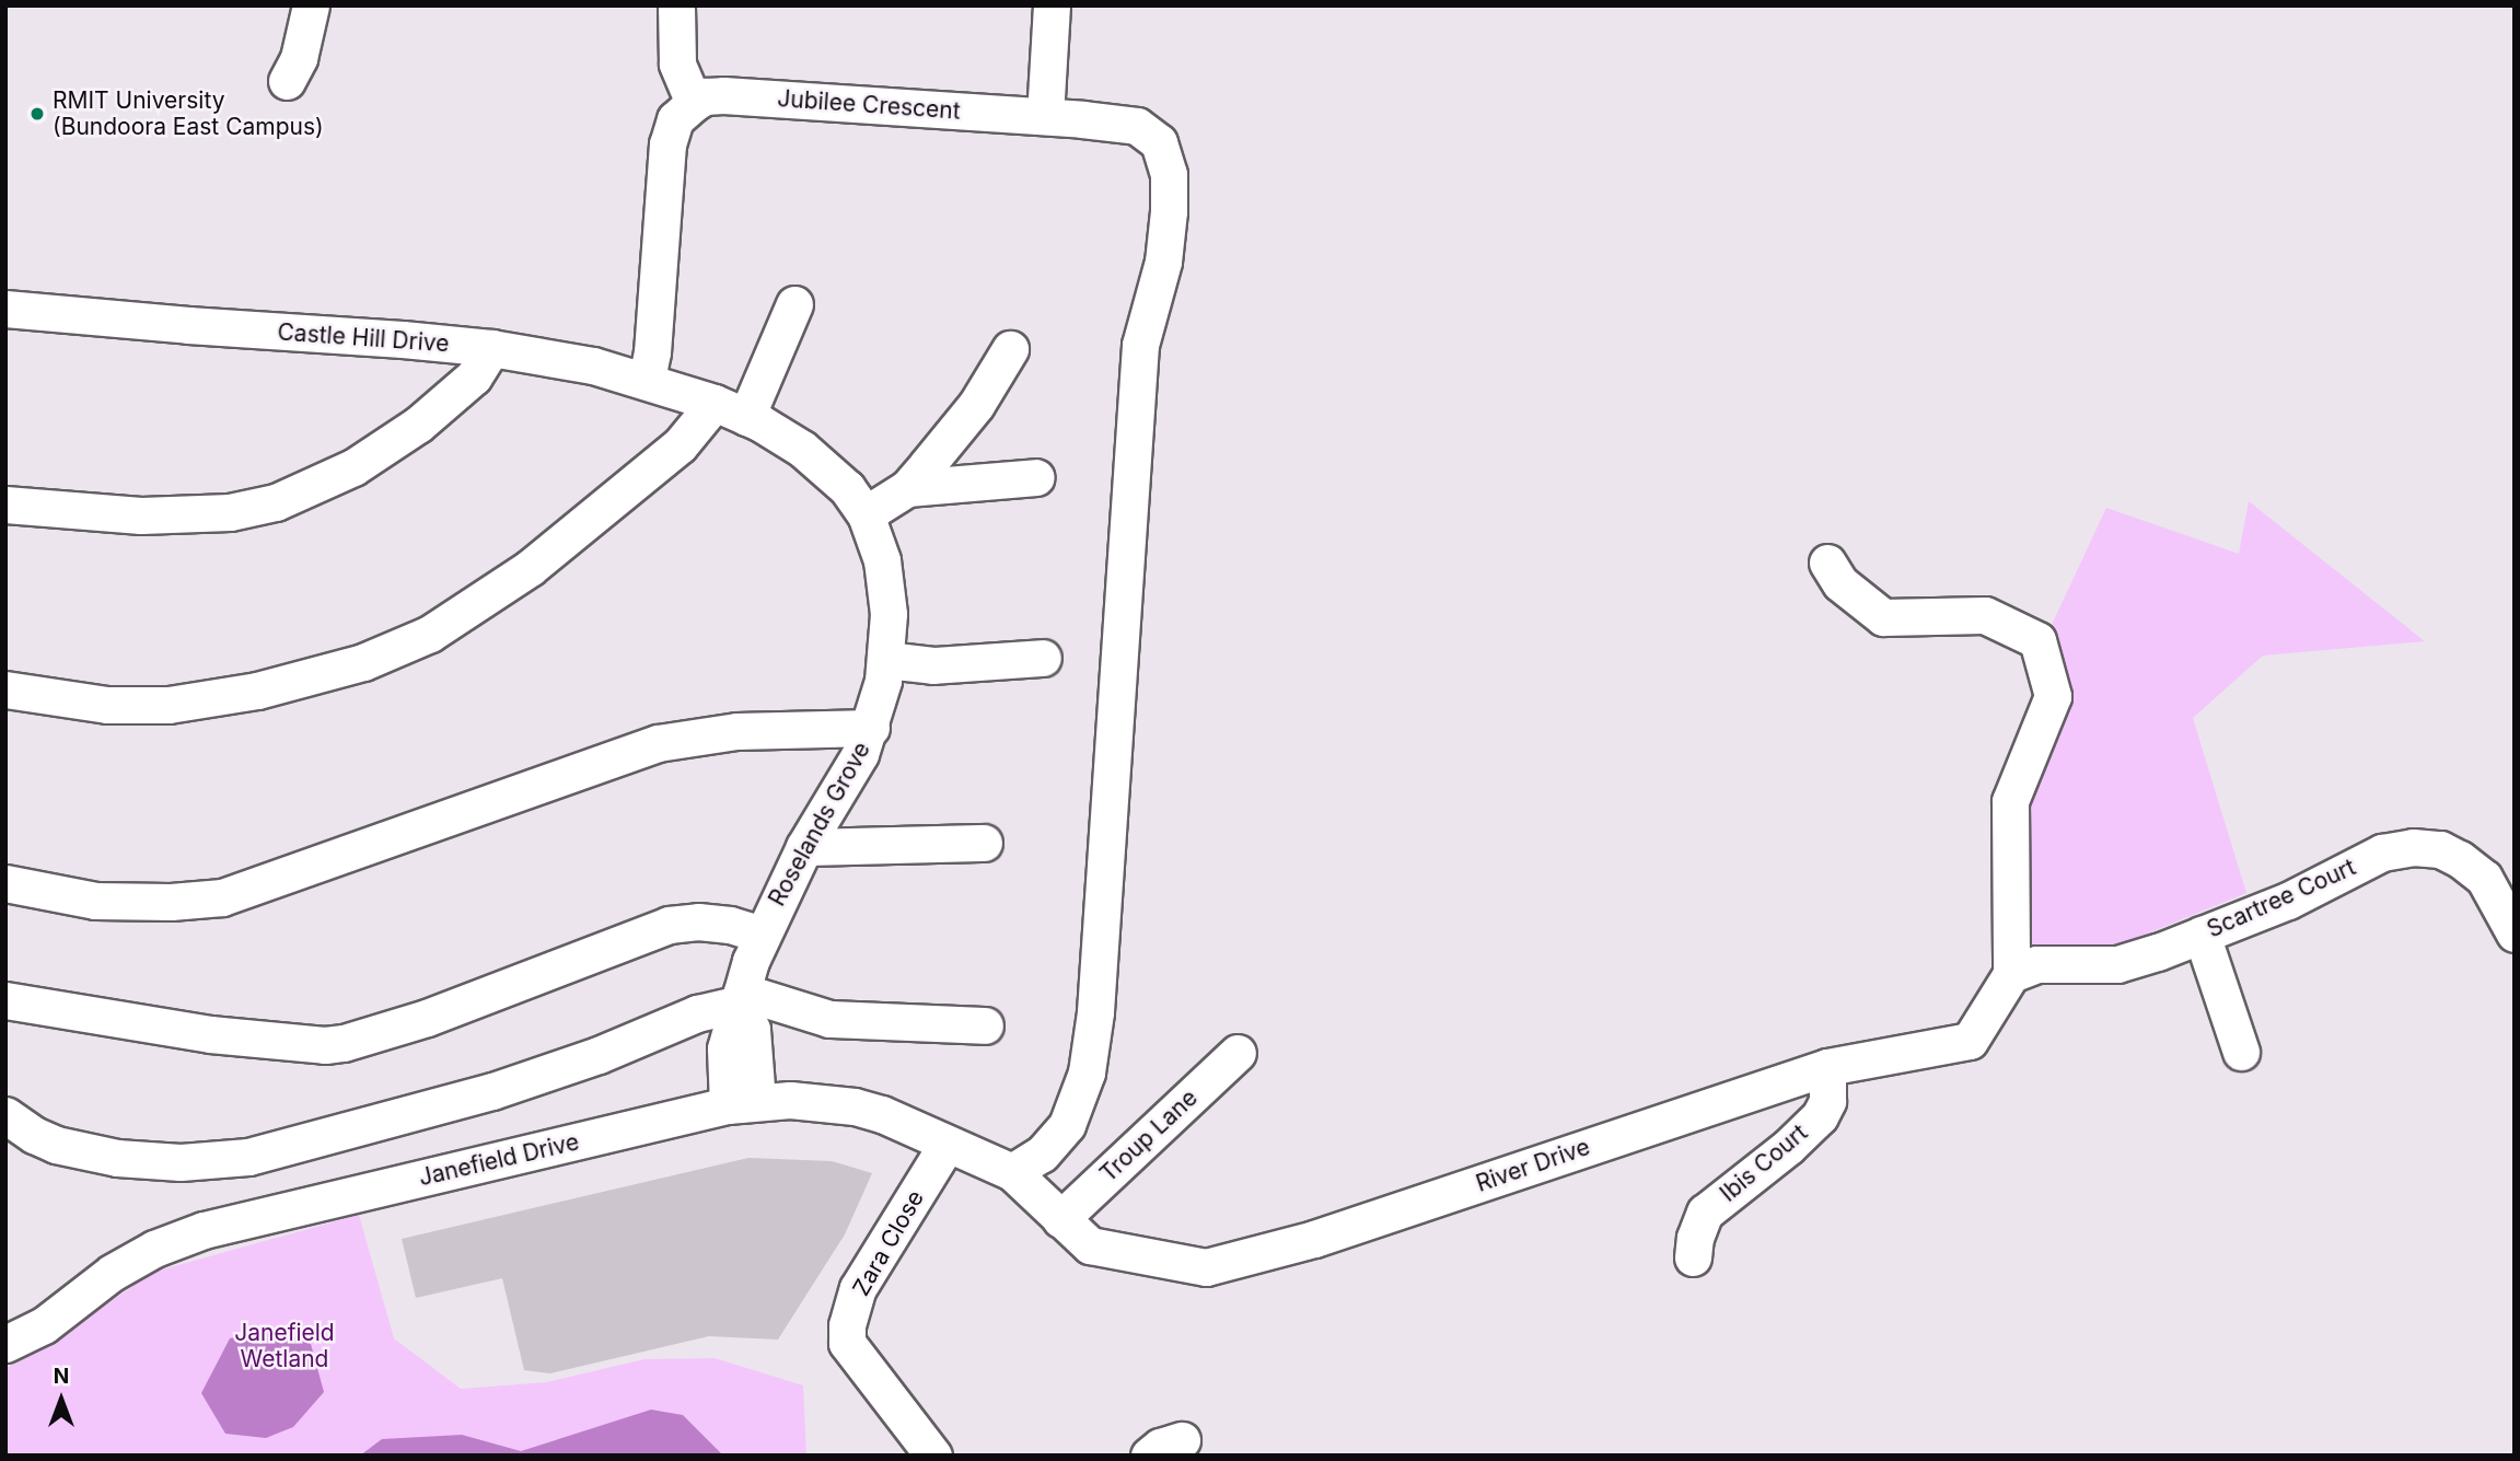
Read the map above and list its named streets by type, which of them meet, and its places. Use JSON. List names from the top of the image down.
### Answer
{
  "streets": {
    "street": [
      "Jubilee Crescent",
      "Castle Hill Drive",
      "Roselands Grove",
      "Scartree Court",
      "Troup Lane",
      "Janefield Drive",
      "Ibis Court",
      "River Drive",
      "Zara Close"
    ]
  },
  "crossings": [
    ["Jubilee Crescent", "Janefield Drive"],
    ["Castle Hill Drive", "Roselands Grove"],
    ["Scartree Court", "River Drive"],
    ["Troup Lane", "Janefield Drive"],
    ["Troup Lane", "River Drive"],
    ["Janefield Drive", "River Drive"],
    ["Janefield Drive", "Zara Close"],
    ["Ibis Court", "River Drive"]
  ],
  "parks": ["Janefield Wetland"],
  "places": ["RMIT University (Bundoora East Campus)"],
  "north": "top"
}
